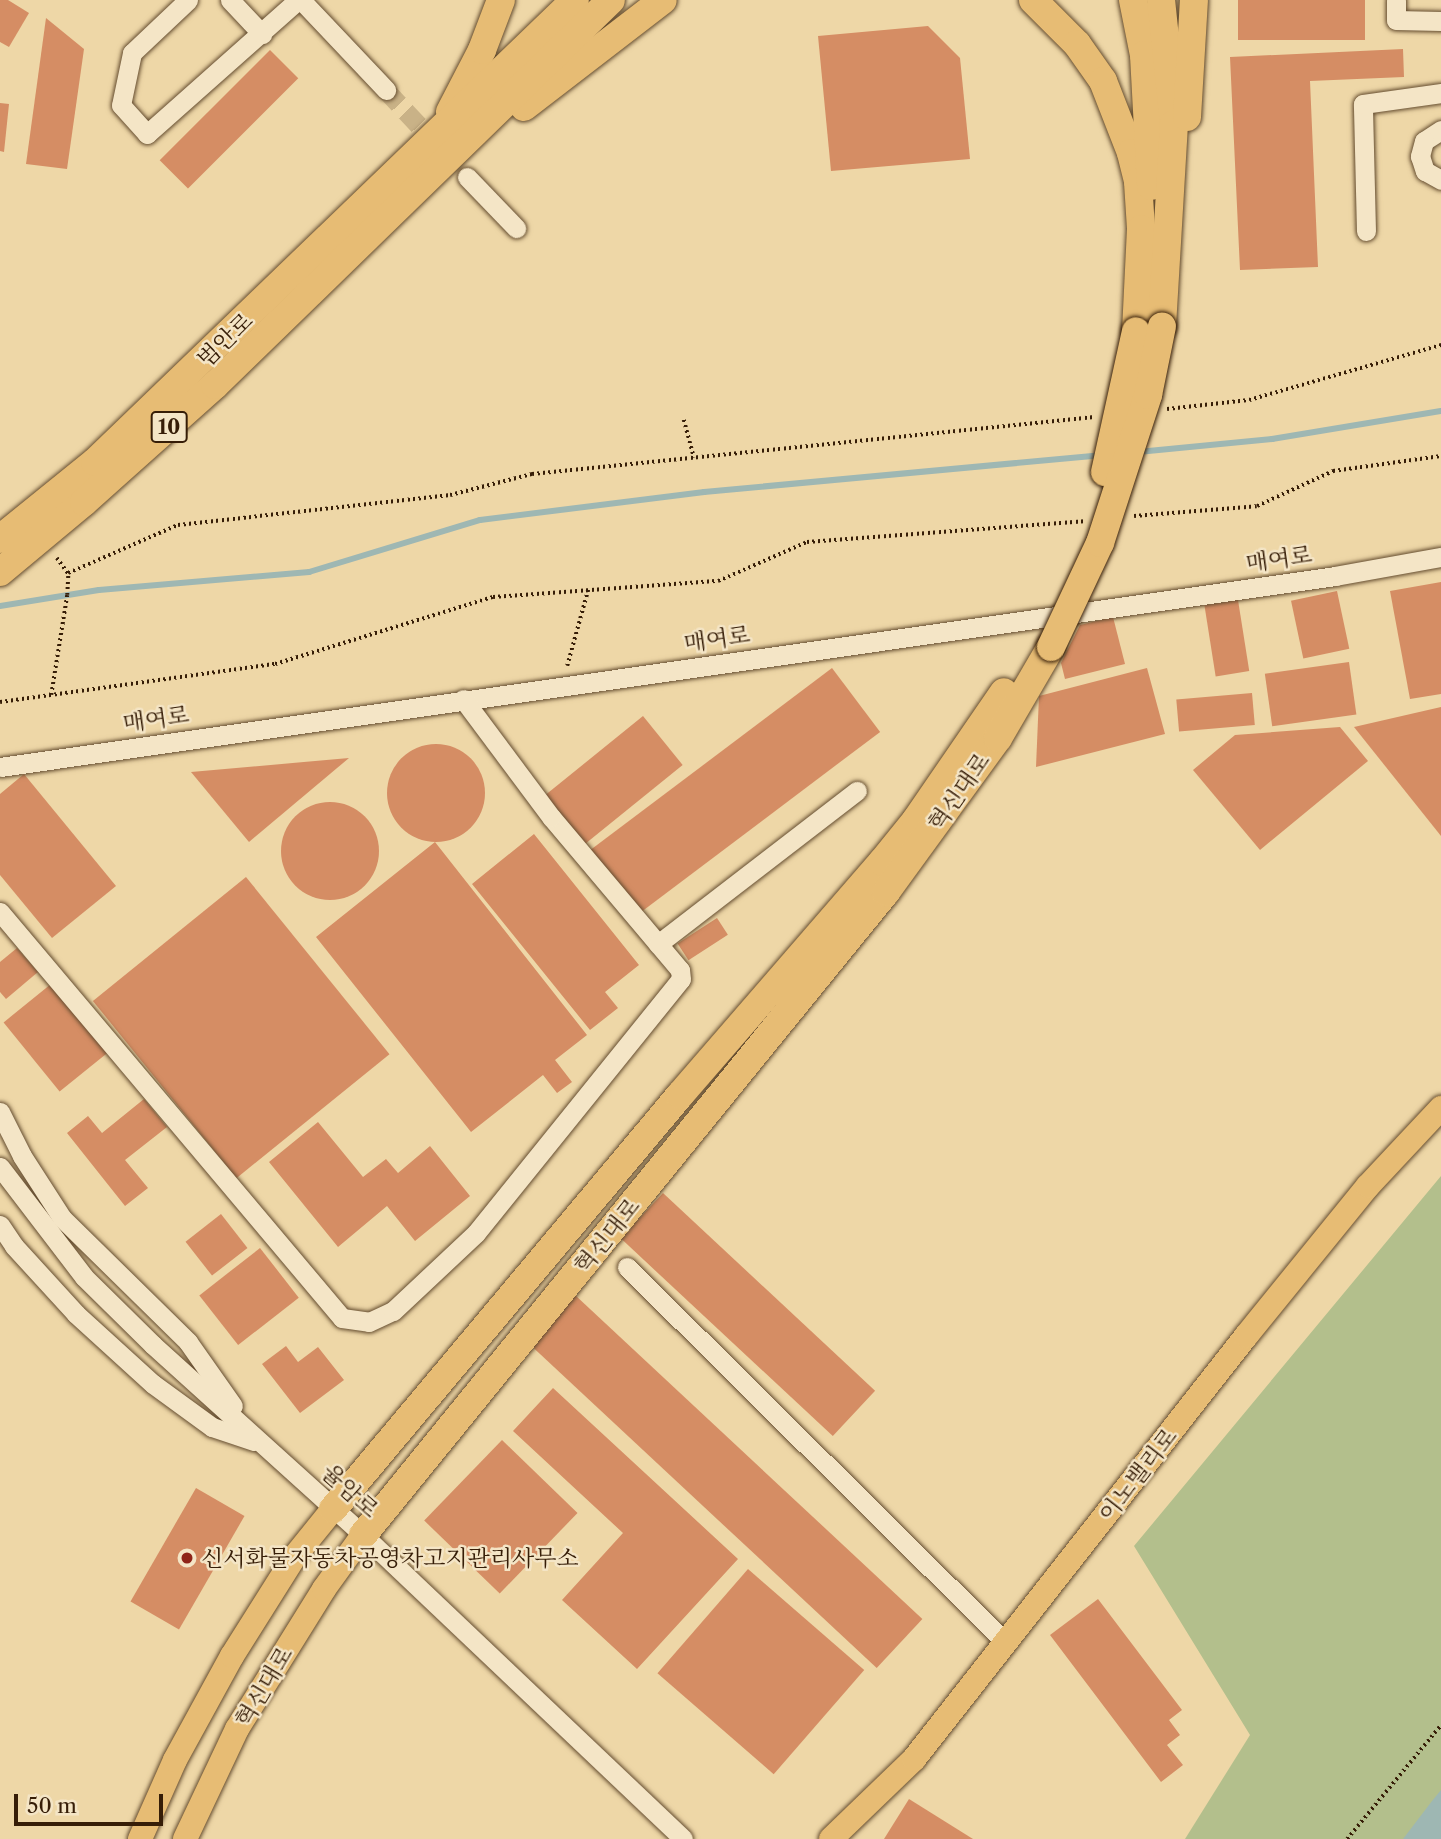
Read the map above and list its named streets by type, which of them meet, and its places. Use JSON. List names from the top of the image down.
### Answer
{
  "streets": {
    "highway": ["범안로", "10", "혁신대로"],
    "main road": ["이노밸리로"],
    "street": ["매여로", "율암로"]
  },
  "crossings": [
    ["혁신대로", "율암로"]
  ],
  "places": ["신서화물자동차공영차고지관리사무소"],
  "scale_bar": "50 m"
}
